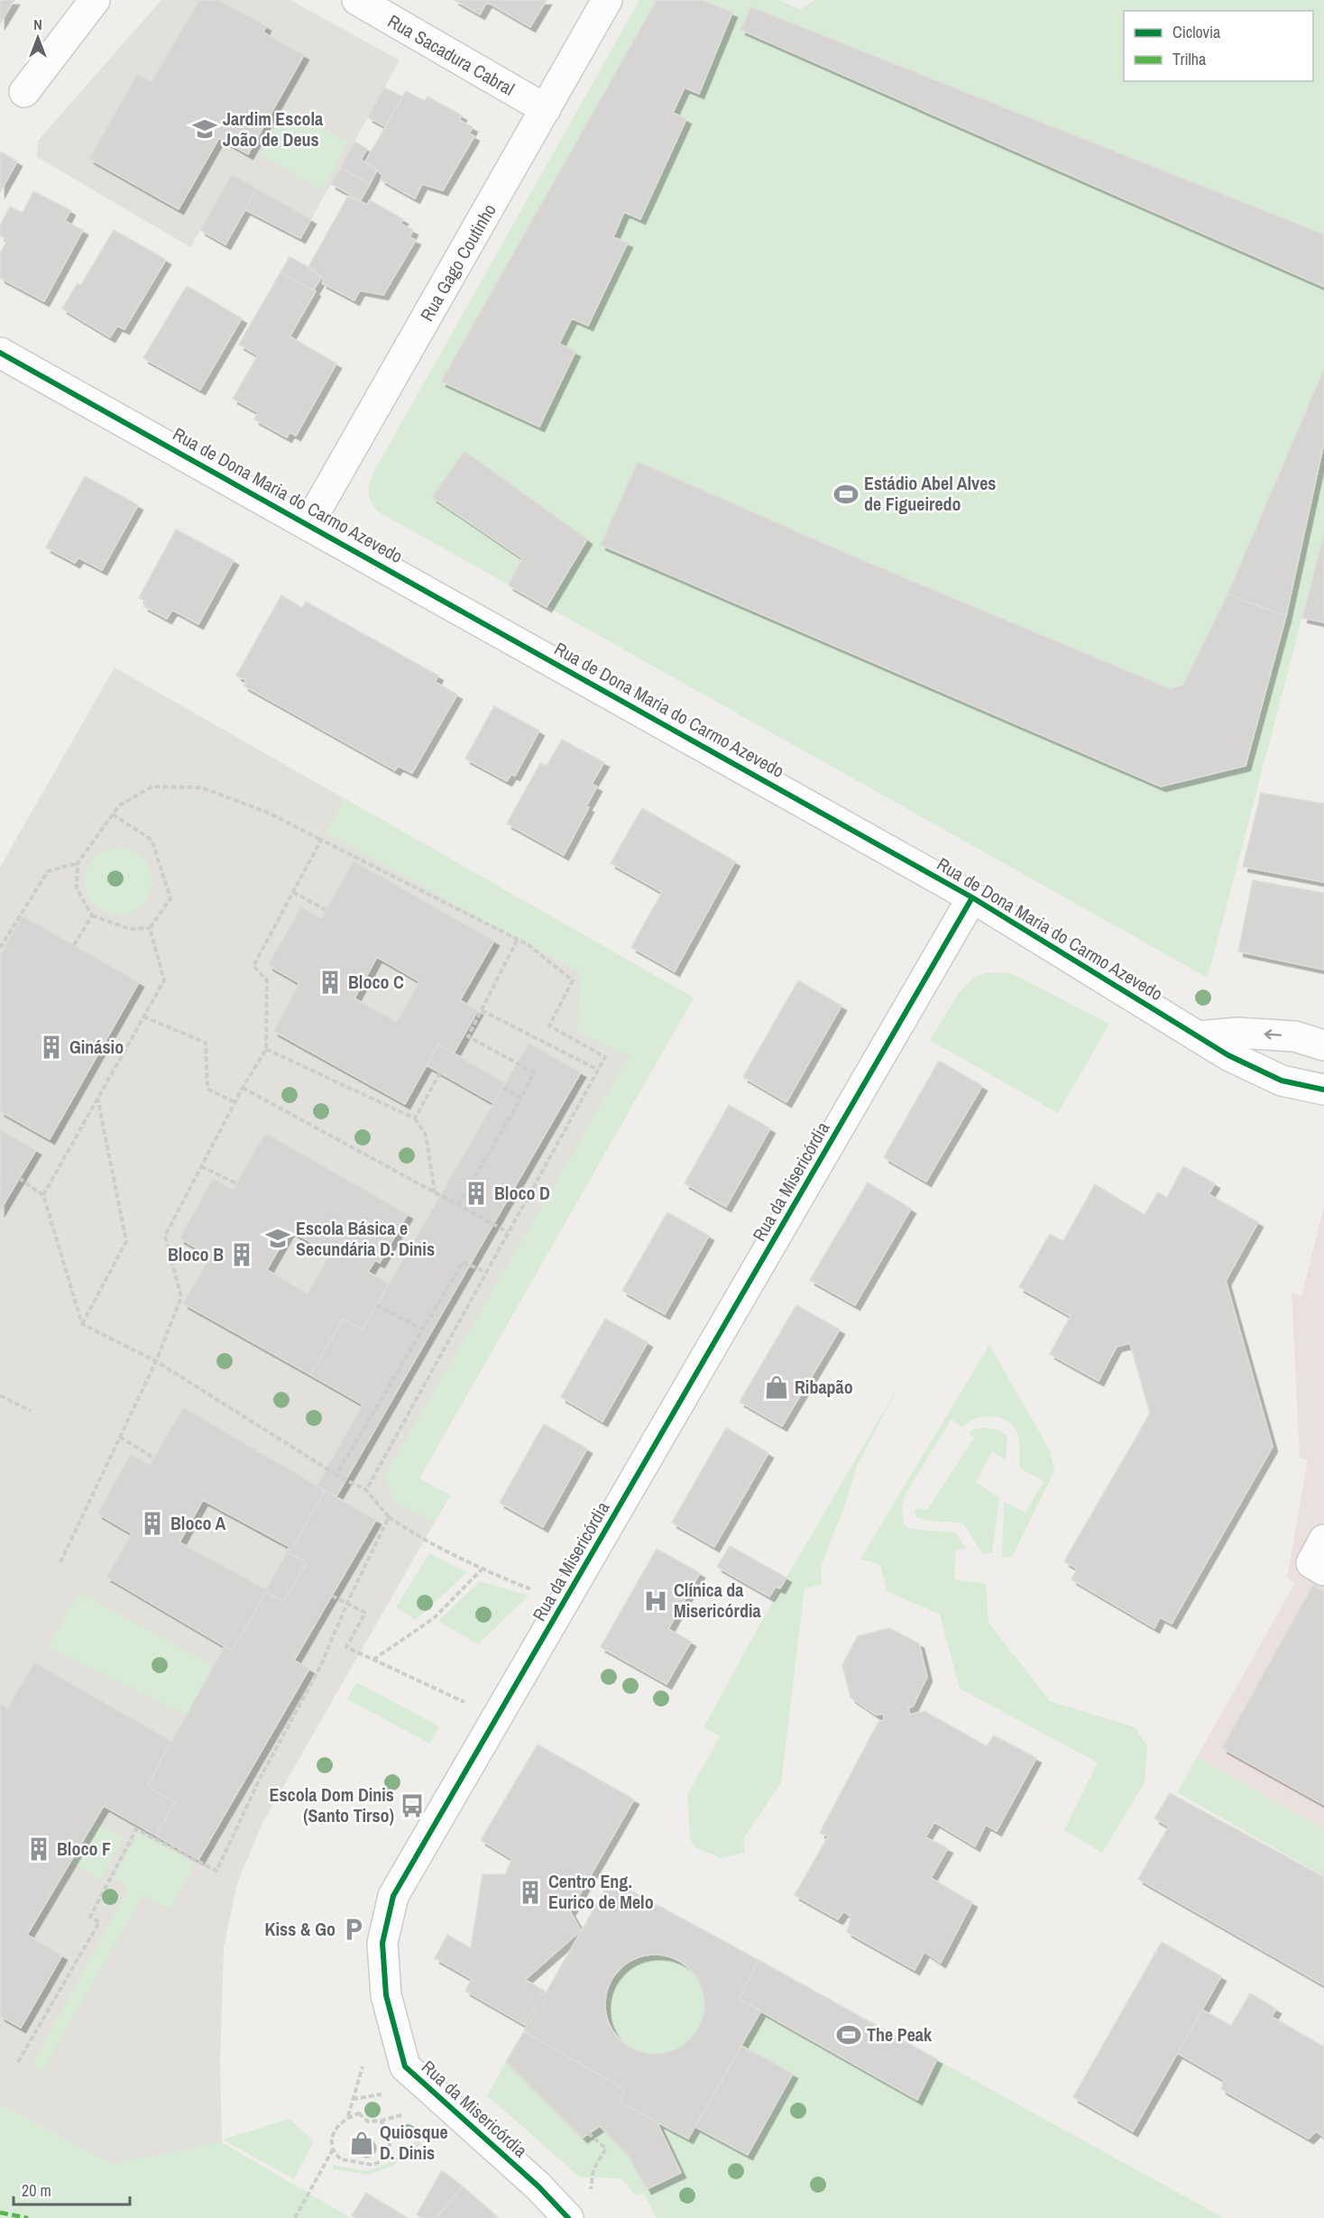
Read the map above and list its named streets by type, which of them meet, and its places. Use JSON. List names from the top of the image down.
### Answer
{
  "streets": {
    "street": [
      "Rua Sacadura Cabral",
      "Rua Gago Coutinho",
      "Rua de Dona Maria do Carmo Azevedo",
      "Rua da Misericórdia"
    ]
  },
  "crossings": [
    ["Rua Sacadura Cabral", "Rua Gago Coutinho"],
    ["Rua Gago Coutinho", "Rua de Dona Maria do Carmo Azevedo"],
    ["Rua de Dona Maria do Carmo Azevedo", "Rua da Misericórdia"]
  ],
  "places": {
    "school or university": ["Jardim Escola João de Deus", "Escola Básica e Secundária D. Dinis"],
    "sports": ["Estádio Abel Alves de Figueiredo", "The Peak"],
    "building": [
      "Bloco C",
      "Ginásio",
      "Bloco D",
      "Bloco B",
      "Bloco A",
      "Bloco F",
      "Centro Eng. Eurico de Melo"
    ],
    "shop": ["Ribapão", "Quiosque D. Dinis"],
    "hospital": ["Clínica da Misericórdia"],
    "bus stop": ["Escola Dom Dinis (Santo Tirso)"],
    "parking": ["Kiss & Go"]
  },
  "legend": ["Ciclovia", "Trilha"],
  "scale_bar": "20 m",
  "north": "top"
}
